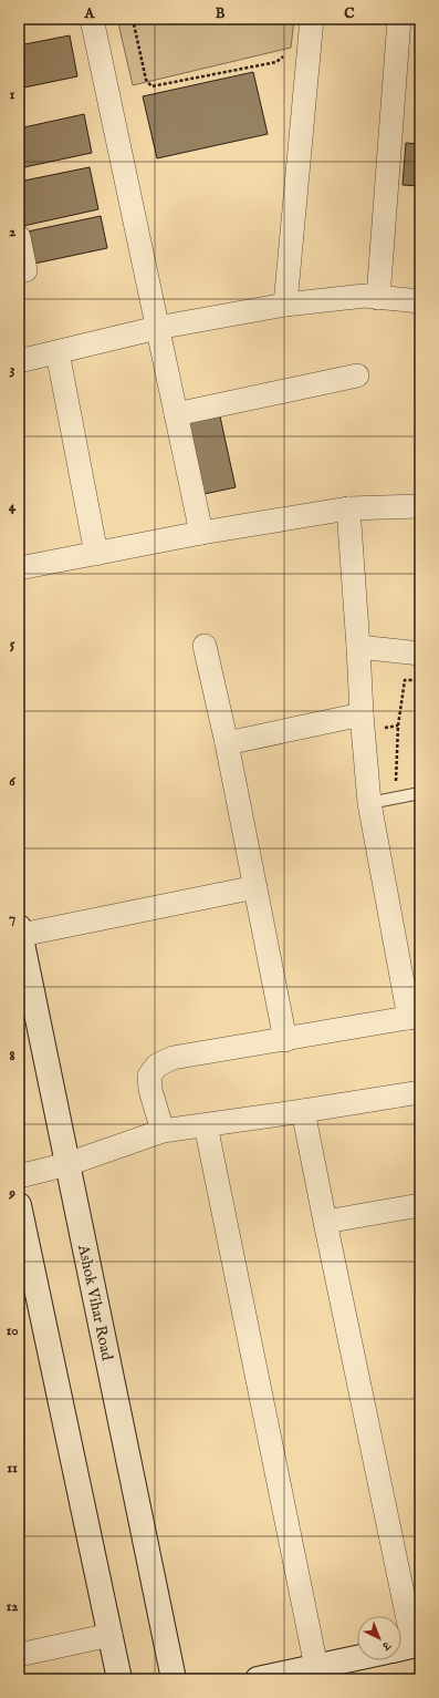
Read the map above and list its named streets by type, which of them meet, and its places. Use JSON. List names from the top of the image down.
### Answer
{
  "streets": {
    "main road": ["Ashok Vihar Road"]
  },
  "north": "bottom right",
  "grid": {
    "columns": ["A", "B", "C"],
    "rows": [
      "1",
      "2",
      "3",
      "4",
      "5",
      "6",
      "7",
      "8",
      "9",
      "10",
      "11",
      "12"
    ]
  }
}
